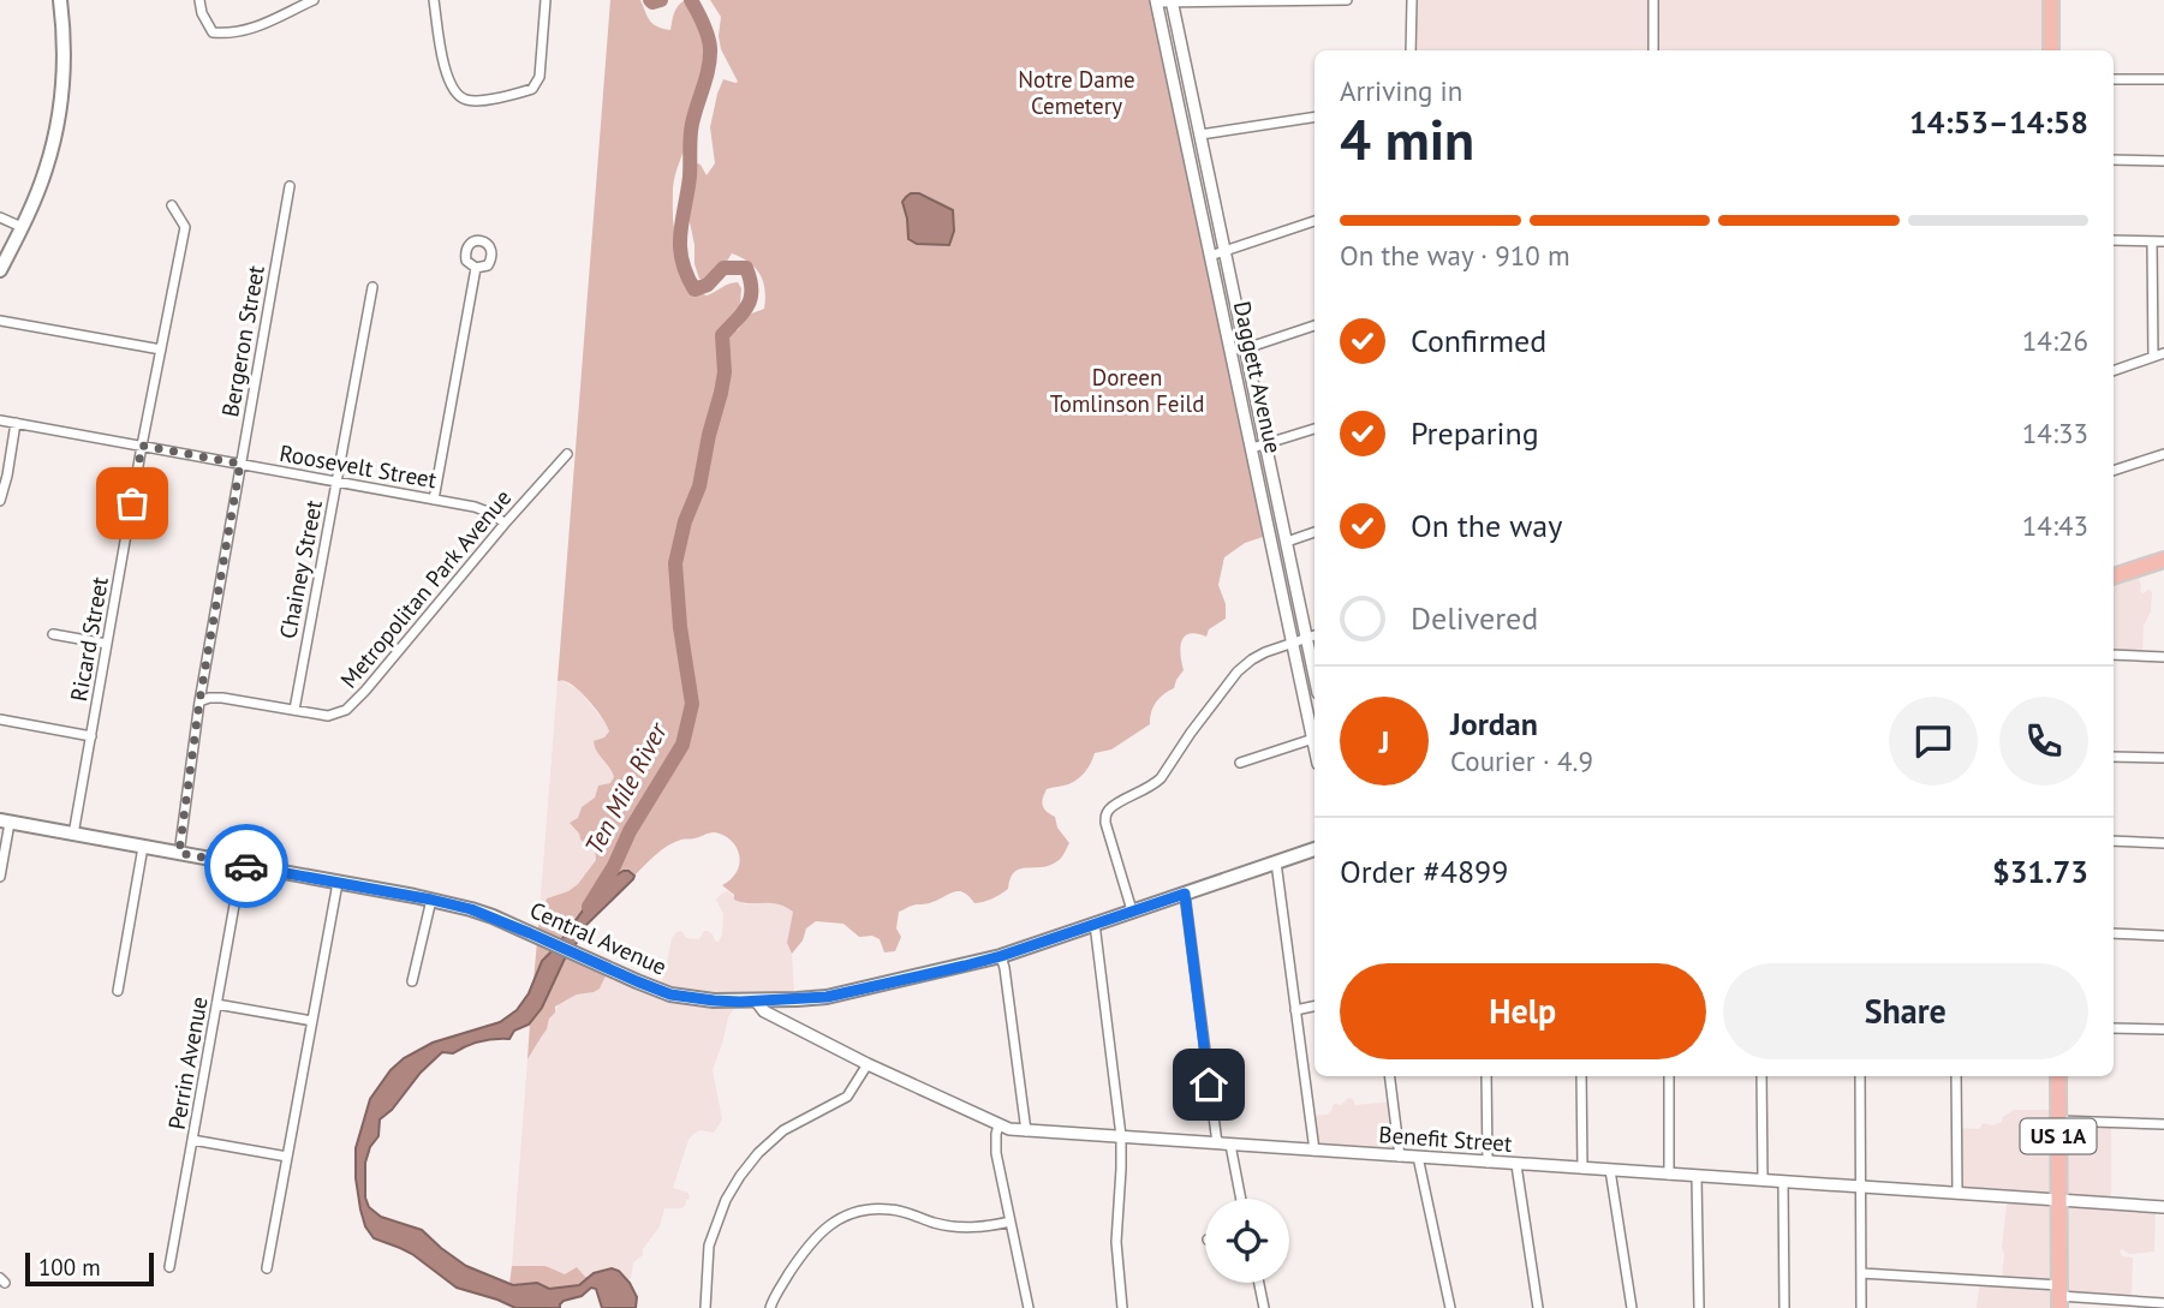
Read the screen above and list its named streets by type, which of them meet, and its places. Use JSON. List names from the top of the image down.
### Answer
{
  "streets": {
    "main road": ["Central Avenue", "US 1A"],
    "street": [
      "Bergeron Street",
      "Daggett Avenue",
      "Roosevelt Street",
      "Chainey Street",
      "Metropolitan Park Avenue",
      "Ricard Street",
      "Perrin Avenue",
      "Benefit Street"
    ]
  },
  "crossings": [
    ["Bergeron Street", "Roosevelt Street"],
    ["Bergeron Street", "Metropolitan Park Avenue"],
    ["Roosevelt Street", "Chainey Street"],
    ["Roosevelt Street", "Metropolitan Park Avenue"],
    ["Roosevelt Street", "Ricard Street"],
    ["Chainey Street", "Metropolitan Park Avenue"],
    ["Ricard Street", "Central Avenue"],
    ["Central Avenue", "Perrin Avenue"],
    ["Central Avenue", "Benefit Street"],
    ["US 1A", "Benefit Street"]
  ],
  "water": ["Ten Mile River"],
  "parks": ["Notre Dame Cemetery", "Doreen Tomlinson Feild"],
  "scale_bar": "100 m",
  "page": {
    "heading": ["4 min", "Arriving in", "14:53–14:58"],
    "panel": [
      "Jordan",
      "Courier · 4.9",
      "Order #4899",
      "$31.73"
    ],
    "bar": "On the way · 910 m",
    "list": [
      ["Confirmed", "14:26"],
      ["Preparing", "14:33"],
      ["On the way", "14:43"],
      "Delivered"
    ],
    "round": "J",
    "buttons": ["Help", "Share"],
    "scale": "100 m"
  }
}
